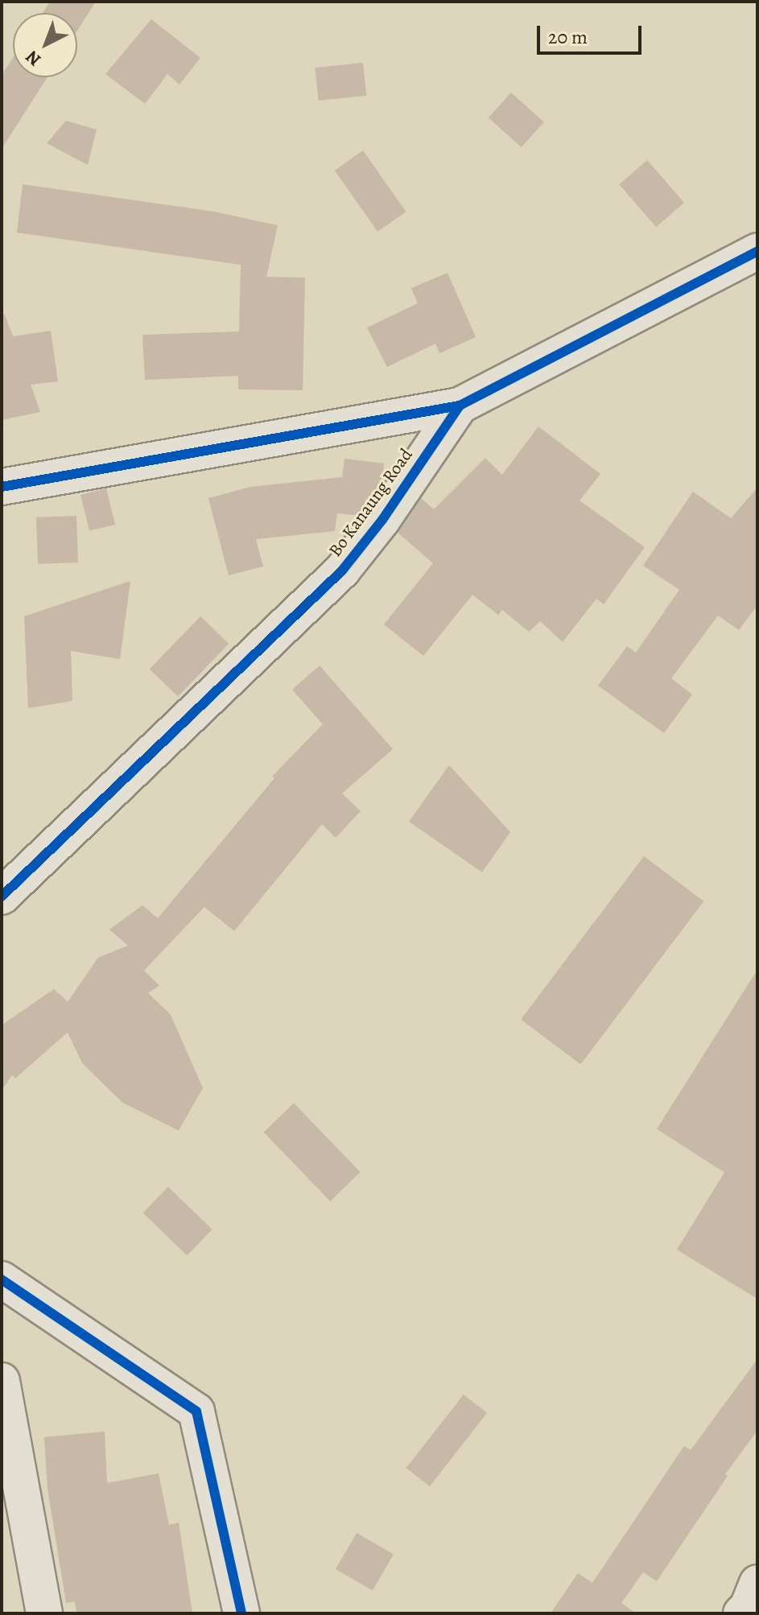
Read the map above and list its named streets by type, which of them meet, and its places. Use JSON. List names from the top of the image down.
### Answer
{
  "streets": {
    "street": ["Bo Kanaung Road"]
  },
  "scale_bar": "20 m",
  "north": "bottom left"
}
